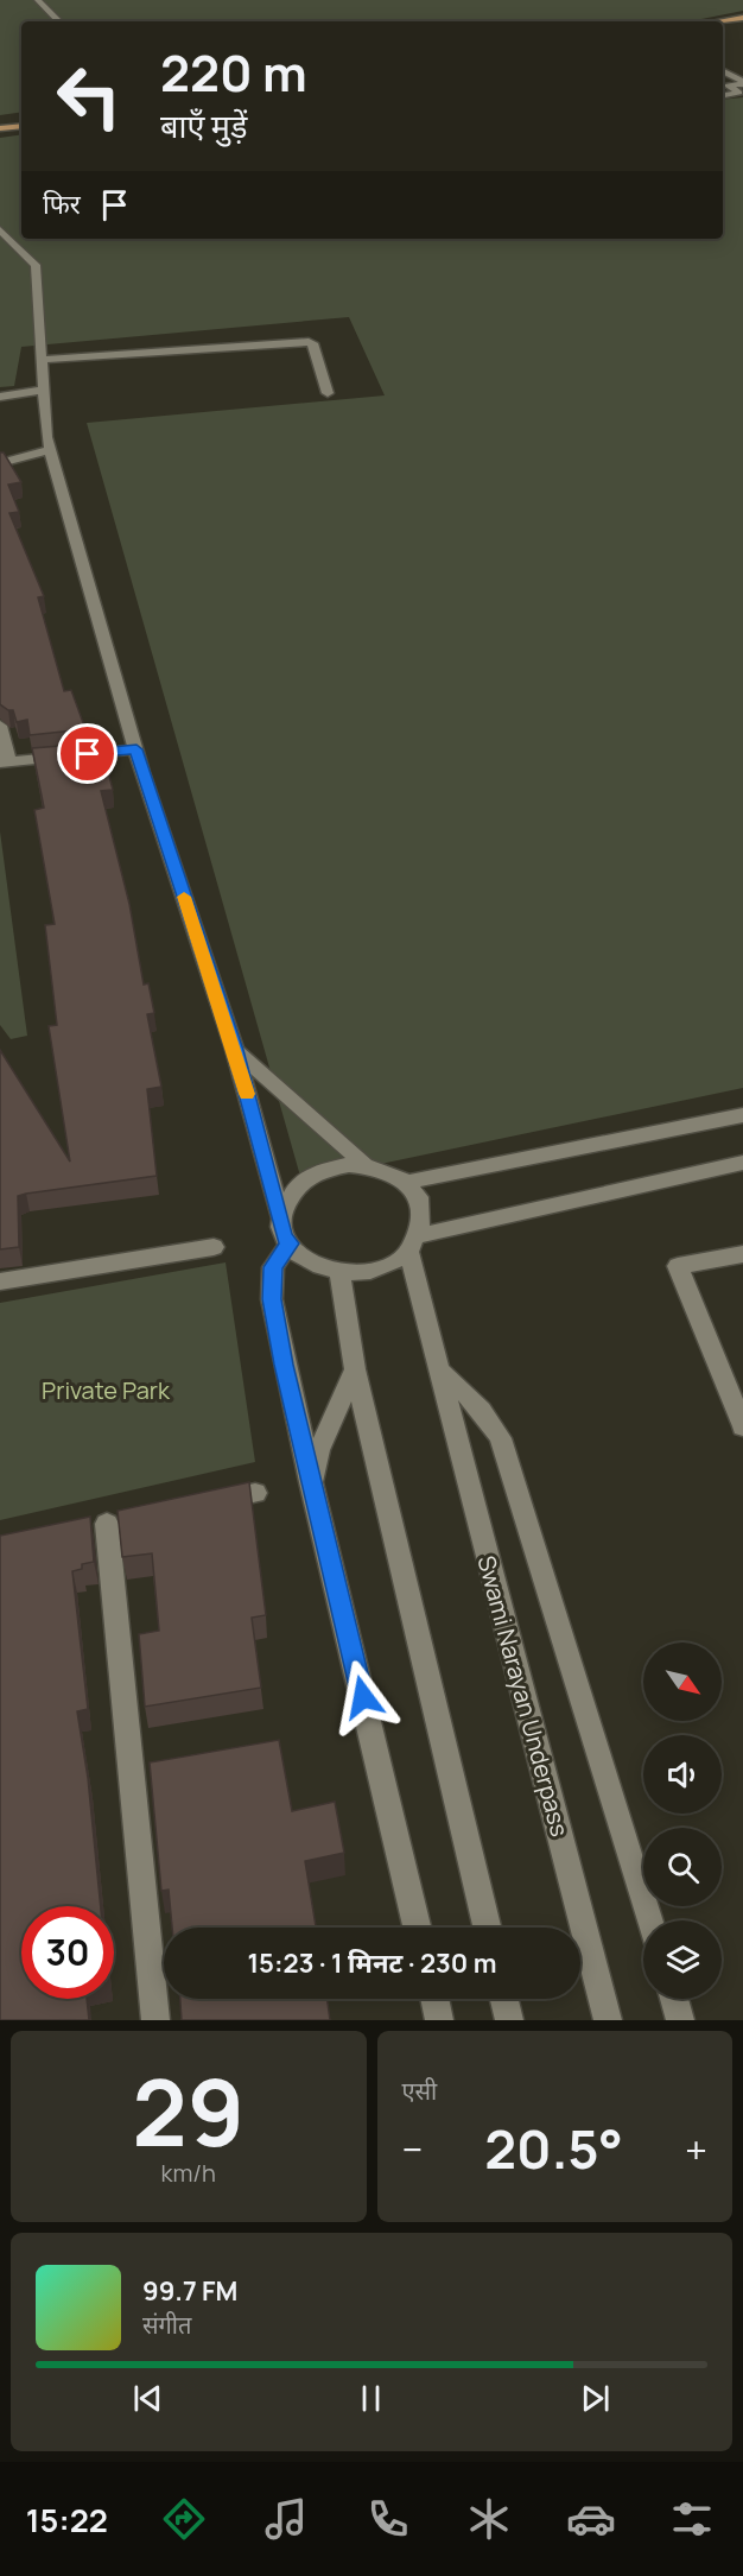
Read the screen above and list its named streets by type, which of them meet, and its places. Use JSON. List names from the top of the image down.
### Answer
{
  "streets": {
    "street": ["Swami Narayan Underpass"]
  },
  "parks": ["Private Park"],
  "north": "bottom right",
  "page": {
    "turn": ["220 m", "बाएँ मुड़ें"],
    "then": "फिर",
    "limit": "30",
    "trip": "15:23 · 1 मिनट · 230 m",
    "tile": [
      ["29", "km/h"],
      "एसी"
    ],
    "heat": ["−", "20.5°", "+"],
    "song": ["99.7 FM", "संगीत"],
    "tabs": "15:22"
  }
}
